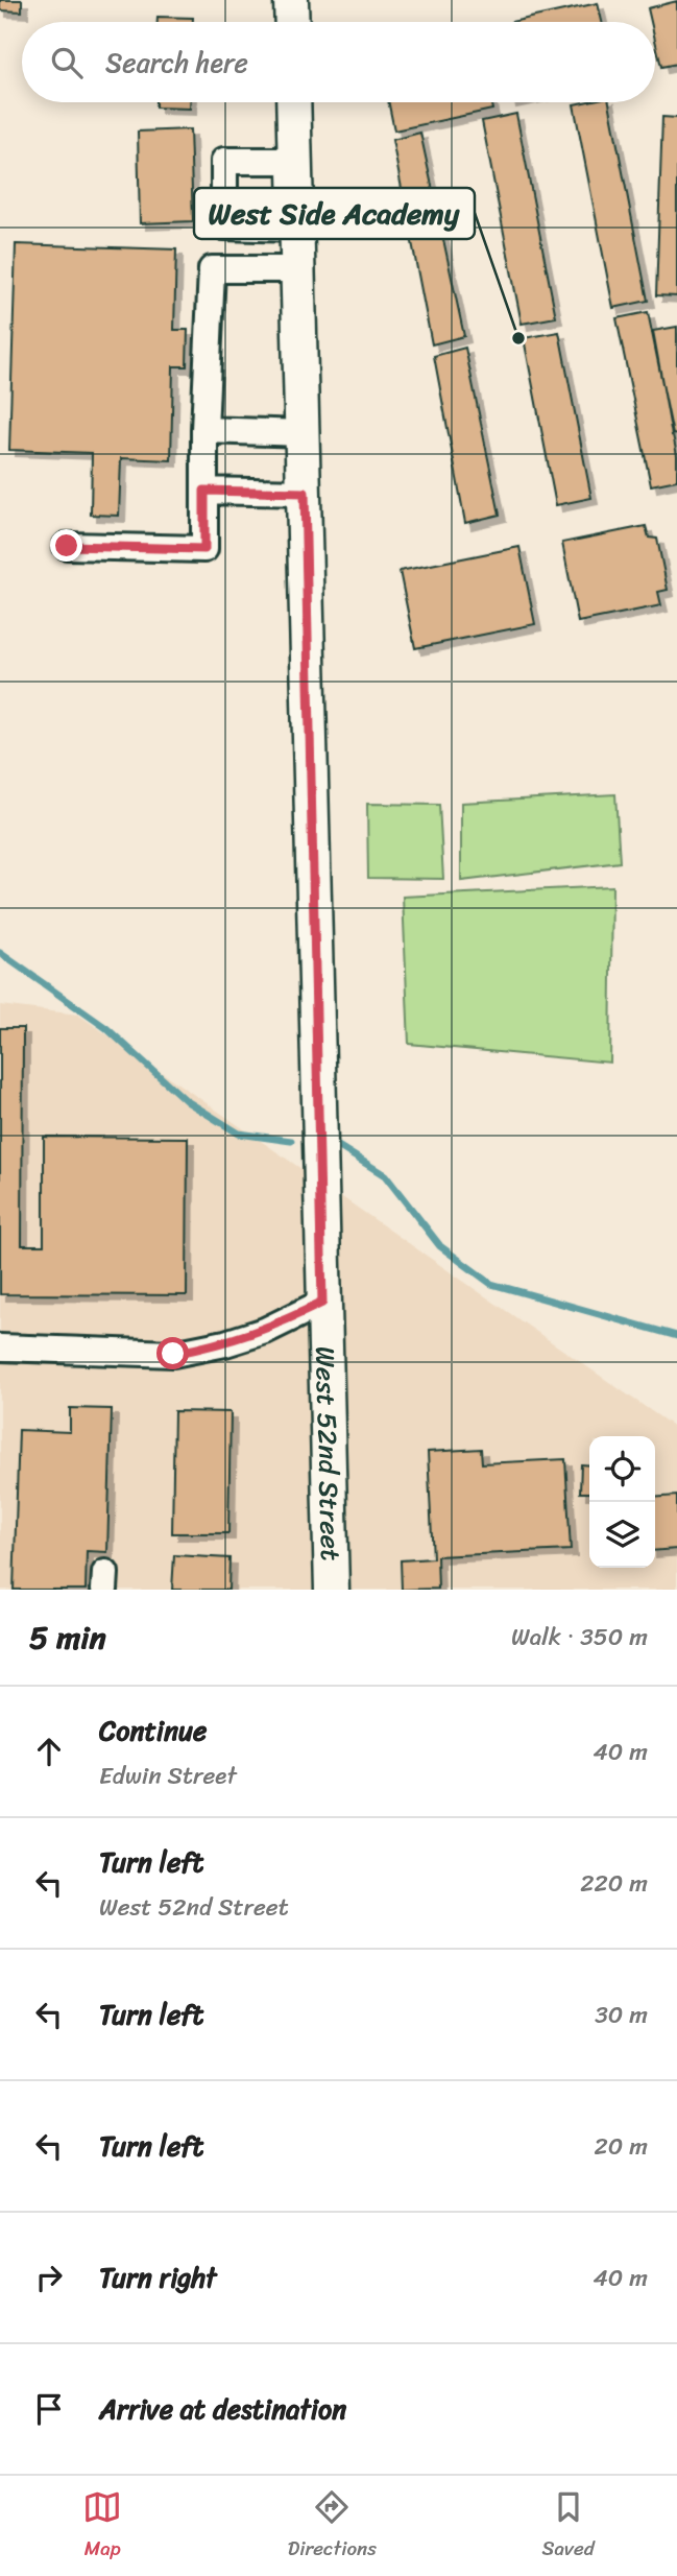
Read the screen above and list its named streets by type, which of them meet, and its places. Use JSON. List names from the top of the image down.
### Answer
{
  "streets": {
    "main road": ["West 52nd Street"]
  },
  "places": ["West Side Academy"],
  "page": {
    "search": "Search here",
    "heading": ["5 min", "Walk · 350 m"],
    "list": [
      ["Continue", "Edwin Street", "40 m"],
      ["Turn left", "West 52nd Street", "220 m"],
      ["Turn left", "30 m"],
      ["Turn left", "20 m"],
      ["Turn right", "40 m"],
      "Arrive at destination"
    ],
    "nav": ["Map", "Directions", "Saved"]
  }
}
